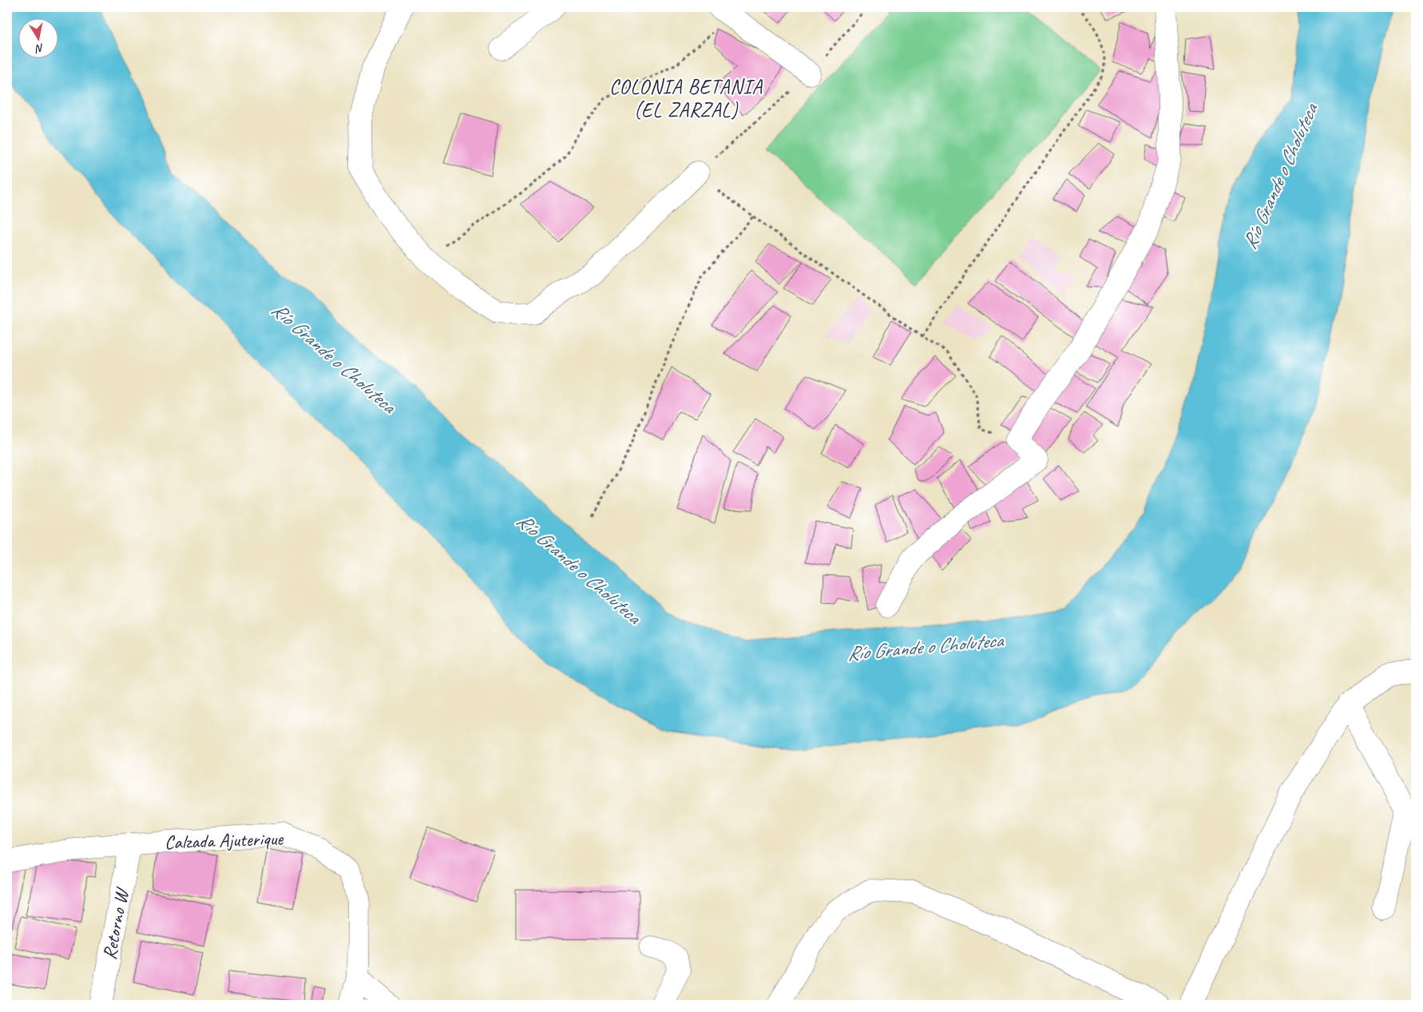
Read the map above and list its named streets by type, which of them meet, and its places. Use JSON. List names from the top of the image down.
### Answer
{
  "streets": {
    "street": ["Calzada Ajuterique", "Retorno W"]
  },
  "crossings": [
    ["Calzada Ajuterique", "Retorno W"]
  ],
  "districts": ["COLONIA BETANIA (EL ZARZAL)"],
  "water": ["Río Grande o Choluteca"],
  "north": "bottom"
}
